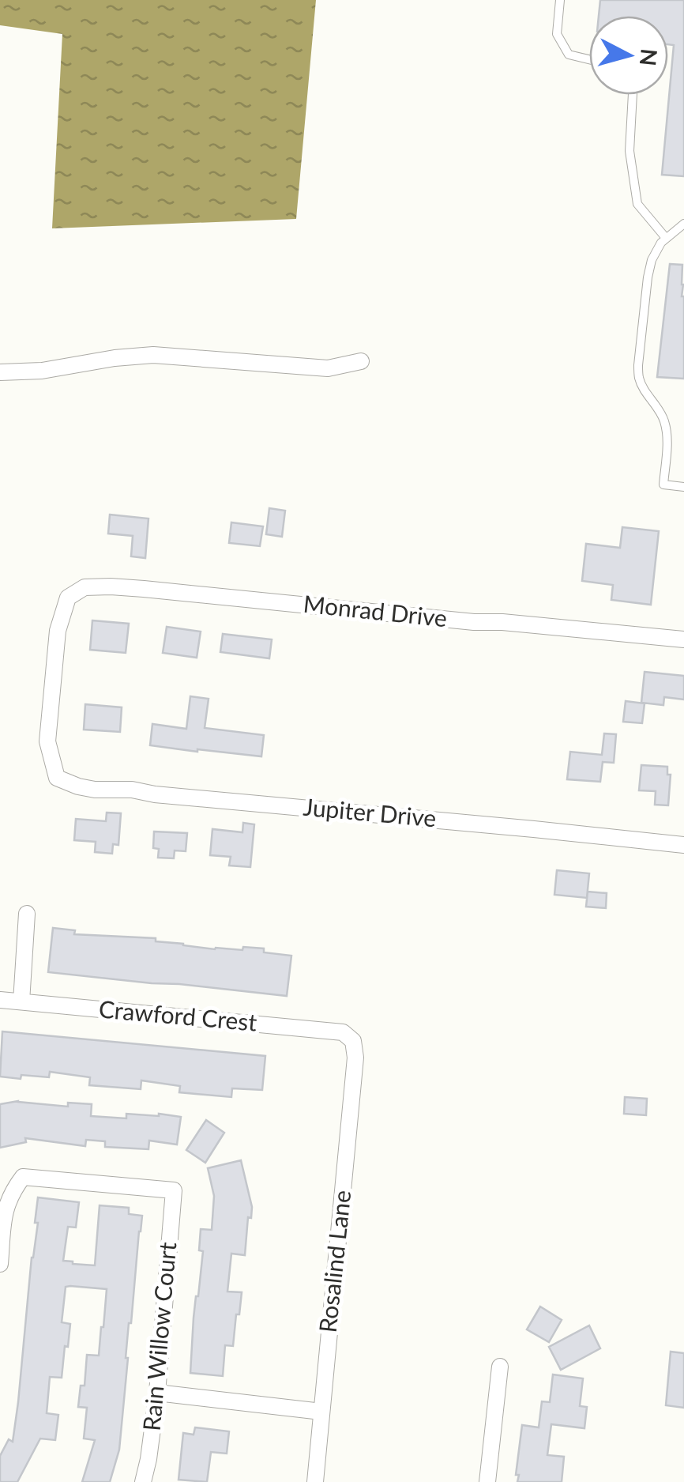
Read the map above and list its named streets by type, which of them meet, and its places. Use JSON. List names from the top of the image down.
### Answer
{
  "streets": {
    "street": [
      "Monrad Drive",
      "Jupiter Drive",
      "Crawford Crest",
      "Rosalind Lane",
      "Rain Willow Court"
    ]
  },
  "crossings": [
    ["Monrad Drive", "Jupiter Drive"],
    ["Crawford Crest", "Rosalind Lane"]
  ],
  "north": "right"
}
